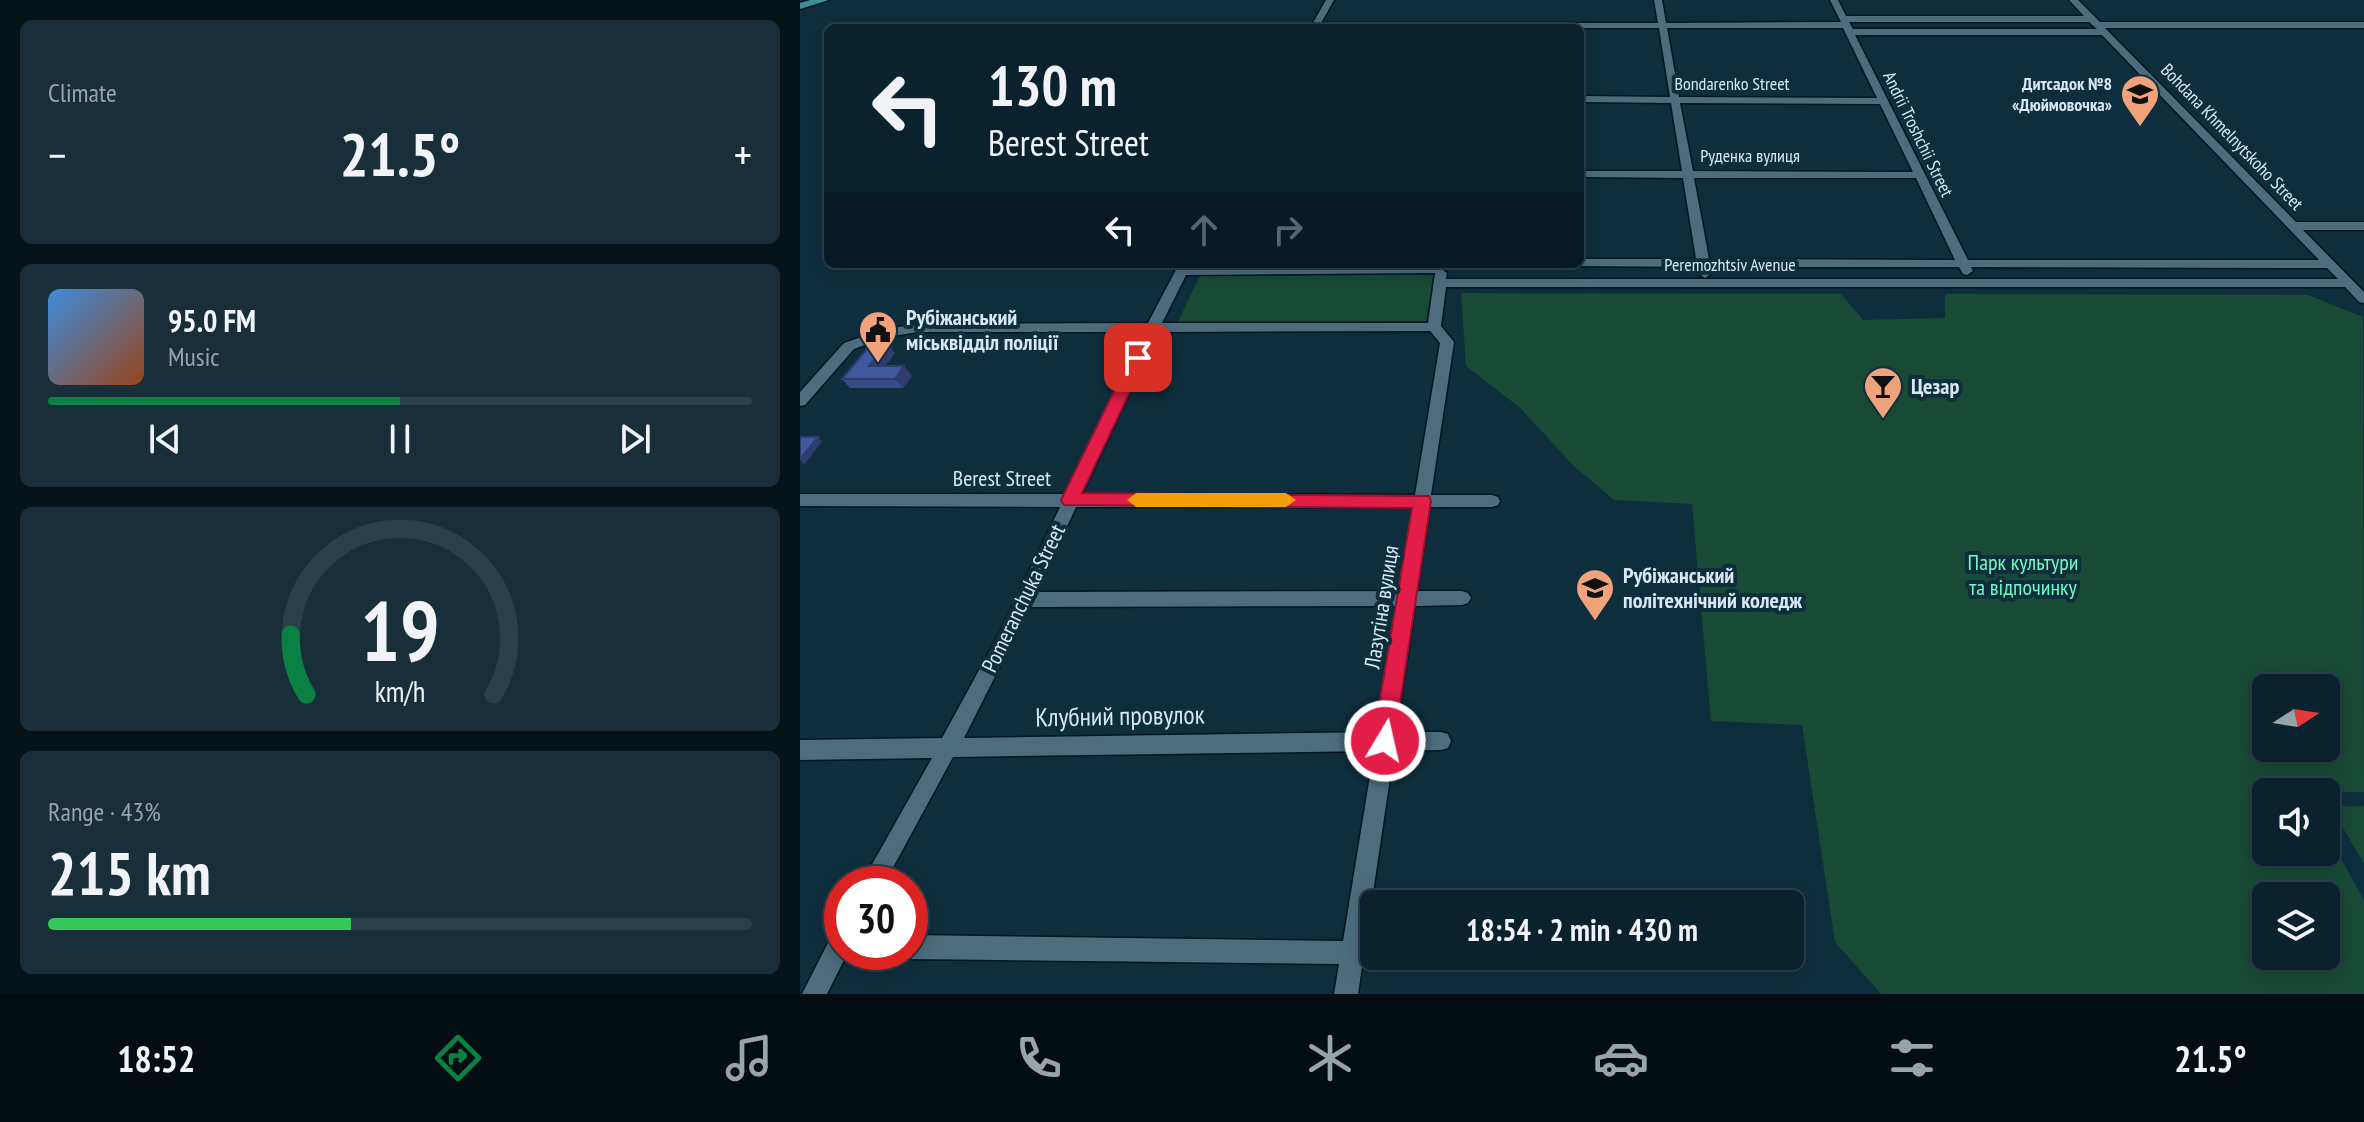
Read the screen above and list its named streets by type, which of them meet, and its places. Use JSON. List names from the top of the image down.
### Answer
{
  "streets": {
    "street": [
      "Bondarenko Street",
      "Andrii Troshchii Street",
      "Bohdana Khmelnytskoho Street",
      "Руденка вулиця",
      "Peremozhtsiv Avenue",
      "Berest Street",
      "Pomeranchuka Street",
      "Лазутіна вулиця",
      "Клубний провулок"
    ]
  },
  "crossings": [
    ["Bondarenko Street", "Andrii Troshchii Street"],
    ["Andrii Troshchii Street", "Руденка вулиця"],
    ["Andrii Troshchii Street", "Peremozhtsiv Avenue"],
    ["Bohdana Khmelnytskoho Street", "Peremozhtsiv Avenue"],
    ["Berest Street", "Pomeranchuka Street"],
    ["Berest Street", "Лазутіна вулиця"],
    ["Pomeranchuka Street", "Клубний провулок"],
    ["Лазутіна вулиця", "Клубний провулок"]
  ],
  "parks": ["Парк культури та відпочинку"],
  "places": {
    "school or university": ["Дитсадок №8 «Дюймовочка»", "Рубіжанський політехнічний коледж"],
    "public building": ["Рубіжанський міськвідділ поліції"],
    "bar": ["Цезар"]
  },
  "north": "right",
  "page": {
    "tile": [
      "Climate",
      ["Range · 43%", "215 km"]
    ],
    "turn": ["130 m", "Berest Street"],
    "heat": ["−", "21.5°", "+"],
    "song": ["95.0 FM", "Music"],
    "limit": "30",
    "trip": "18:54 · 2 min · 430 m",
    "tabs": ["18:52", "21.5°"],
    "gauge": ["19", "km/h"]
  }
}
